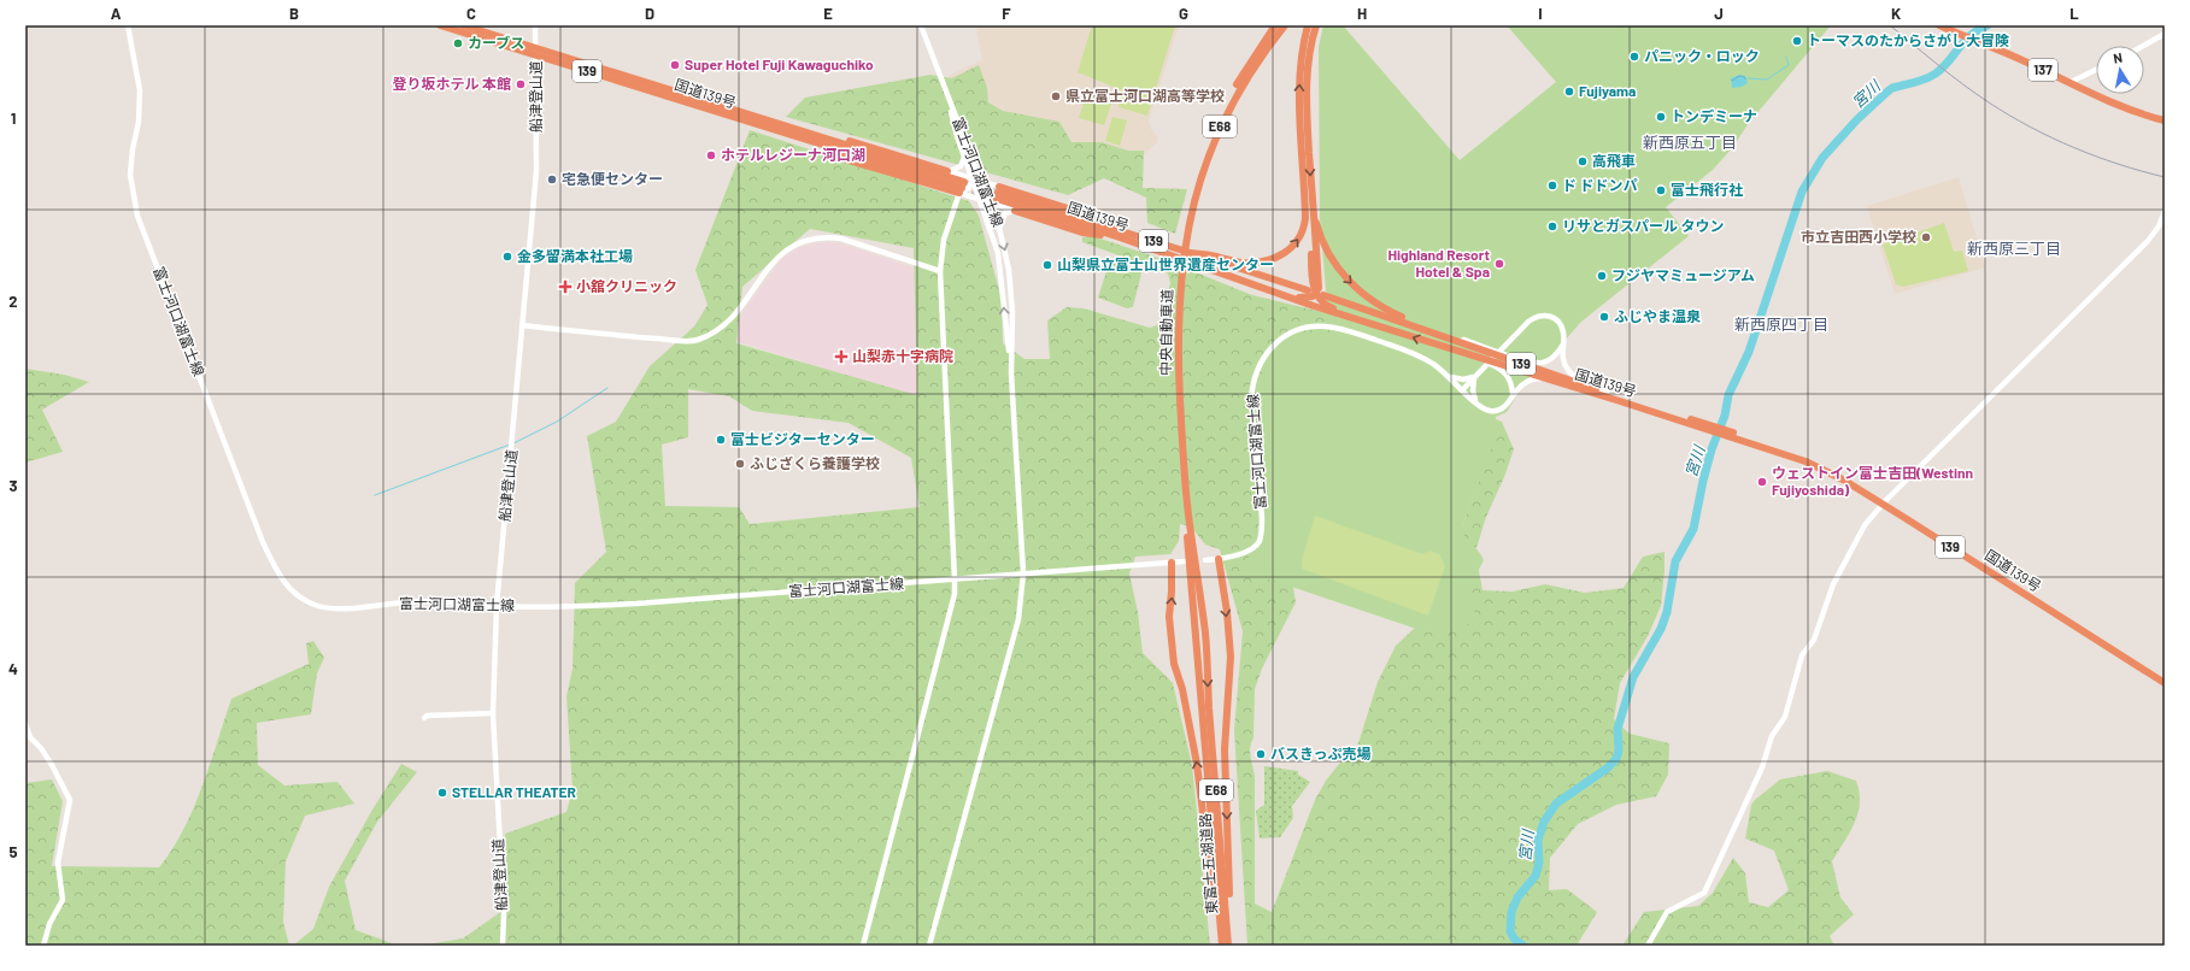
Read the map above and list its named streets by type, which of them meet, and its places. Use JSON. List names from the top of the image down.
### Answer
{
  "streets": {
    "highway": [
      "137",
      "139",
      "国道139号",
      "E68",
      "中央自動車道",
      "東富士五湖道路"
    ],
    "main road": ["船津登山道", "富士河口湖富士線"]
  },
  "crossings": [
    ["国道139号", "船津登山道"],
    ["国道139号", "富士河口湖富士線"],
    ["船津登山道", "富士河口湖富士線"],
    ["E68", "富士河口湖富士線"],
    ["E68", "東富士五湖道路"],
    ["中央自動車道", "東富士五湖道路"]
  ],
  "districts": ["新西原五丁目", "新西原三丁目", "新西原四丁目"],
  "water": ["宮川"],
  "places": {
    "other": [
      "トーマスのたからさがし大冒険",
      "カーブス",
      "パニック・ロック",
      "Super Hotel Fuji Kawaguchiko",
      "登り坂ホテル 本館",
      "Fujiyama",
      "県立富士河口湖高等学校",
      "トンデミーナ",
      "ホテルレジーナ河口湖",
      "高飛車",
      "宅急便センター",
      "ド ドドンパ",
      "富士飛行社",
      "リサとガスパール タウン",
      "市立吉田西小学校",
      "金多留満本社工場",
      "Highland Resort Hotel & Spa",
      "山梨県立富士山世界遺産センター",
      "フジヤマミュージアム",
      "ふじやま温泉",
      "富士ビジターセンター",
      "ふじざくら養護学校",
      "ウェストイン富士吉田(Westinn Fujiyoshida)",
      "バスきっぷ売場",
      "STELLAR THEATER"
    ],
    "health": ["小舘クリニック", "山梨赤十字病院"]
  },
  "north": "top",
  "grid": {
    "columns": [
      "A",
      "B",
      "C",
      "D",
      "E",
      "F",
      "G",
      "H",
      "I",
      "J",
      "K",
      "L"
    ],
    "rows": [
      "1",
      "2",
      "3",
      "4",
      "5"
    ]
  }
}
